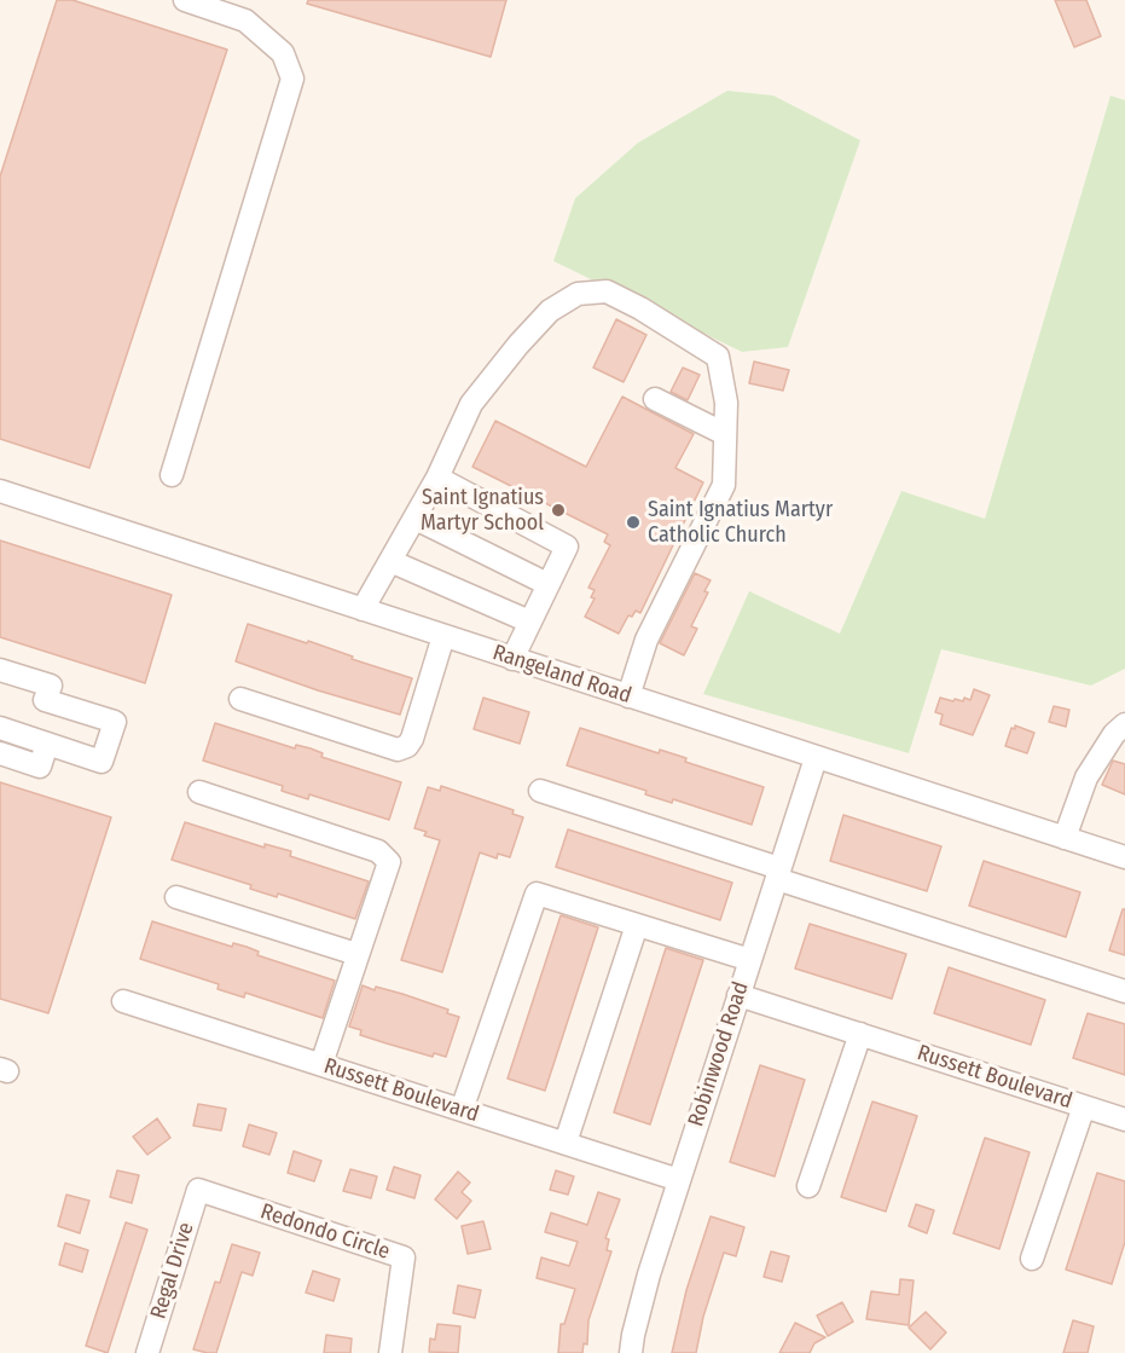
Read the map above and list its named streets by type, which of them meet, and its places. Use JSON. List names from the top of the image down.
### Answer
{
  "streets": {
    "street": [
      "Rangeland Road",
      "Robinwood Road",
      "Russett Boulevard",
      "Redondo Circle",
      "Regal Drive"
    ]
  },
  "crossings": [
    ["Rangeland Road", "Robinwood Road"],
    ["Robinwood Road", "Russett Boulevard"],
    ["Redondo Circle", "Regal Drive"]
  ],
  "places": ["Saint Ignatius Martyr School", "Saint Ignatius Martyr Catholic Church"]
}
